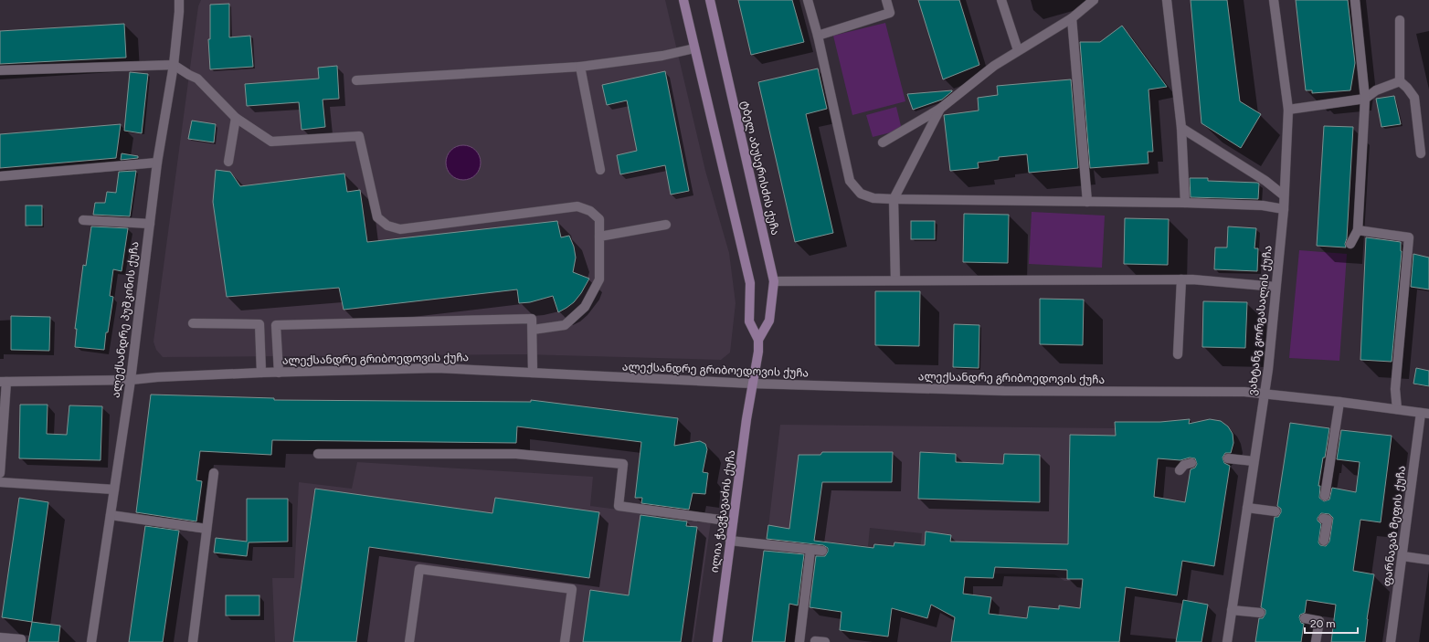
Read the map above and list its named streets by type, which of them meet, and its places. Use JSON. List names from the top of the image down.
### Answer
{
  "streets": {
    "main road": ["ტბელ აბუსერისძის ქუჩა", "ილია ჭავჭავაძის ქუჩა"],
    "street": [
      "ალექსანდრე პუშკინის ქუჩა",
      "ვახტანგ გორგასალის ქუჩა",
      "ალექსანდრე გრიბოედოვის ქუჩა",
      "ფარნავაზ მეფის ქუჩა"
    ]
  },
  "crossings": [
    ["ტბელ აბუსერისძის ქუჩა", "ალექსანდრე გრიბოედოვის ქუჩა"],
    ["ტბელ აბუსერისძის ქუჩა", "ილია ჭავჭავაძის ქუჩა"],
    ["ალექსანდრე პუშკინის ქუჩა", "ალექსანდრე გრიბოედოვის ქუჩა"],
    ["ვახტანგ გორგასალის ქუჩა", "ალექსანდრე გრიბოედოვის ქუჩა"],
    ["ალექსანდრე გრიბოედოვის ქუჩა", "ილია ჭავჭავაძის ქუჩა"],
    ["ალექსანდრე გრიბოედოვის ქუჩა", "ფარნავაზ მეფის ქუჩა"]
  ],
  "scale_bar": "20 m"
}
